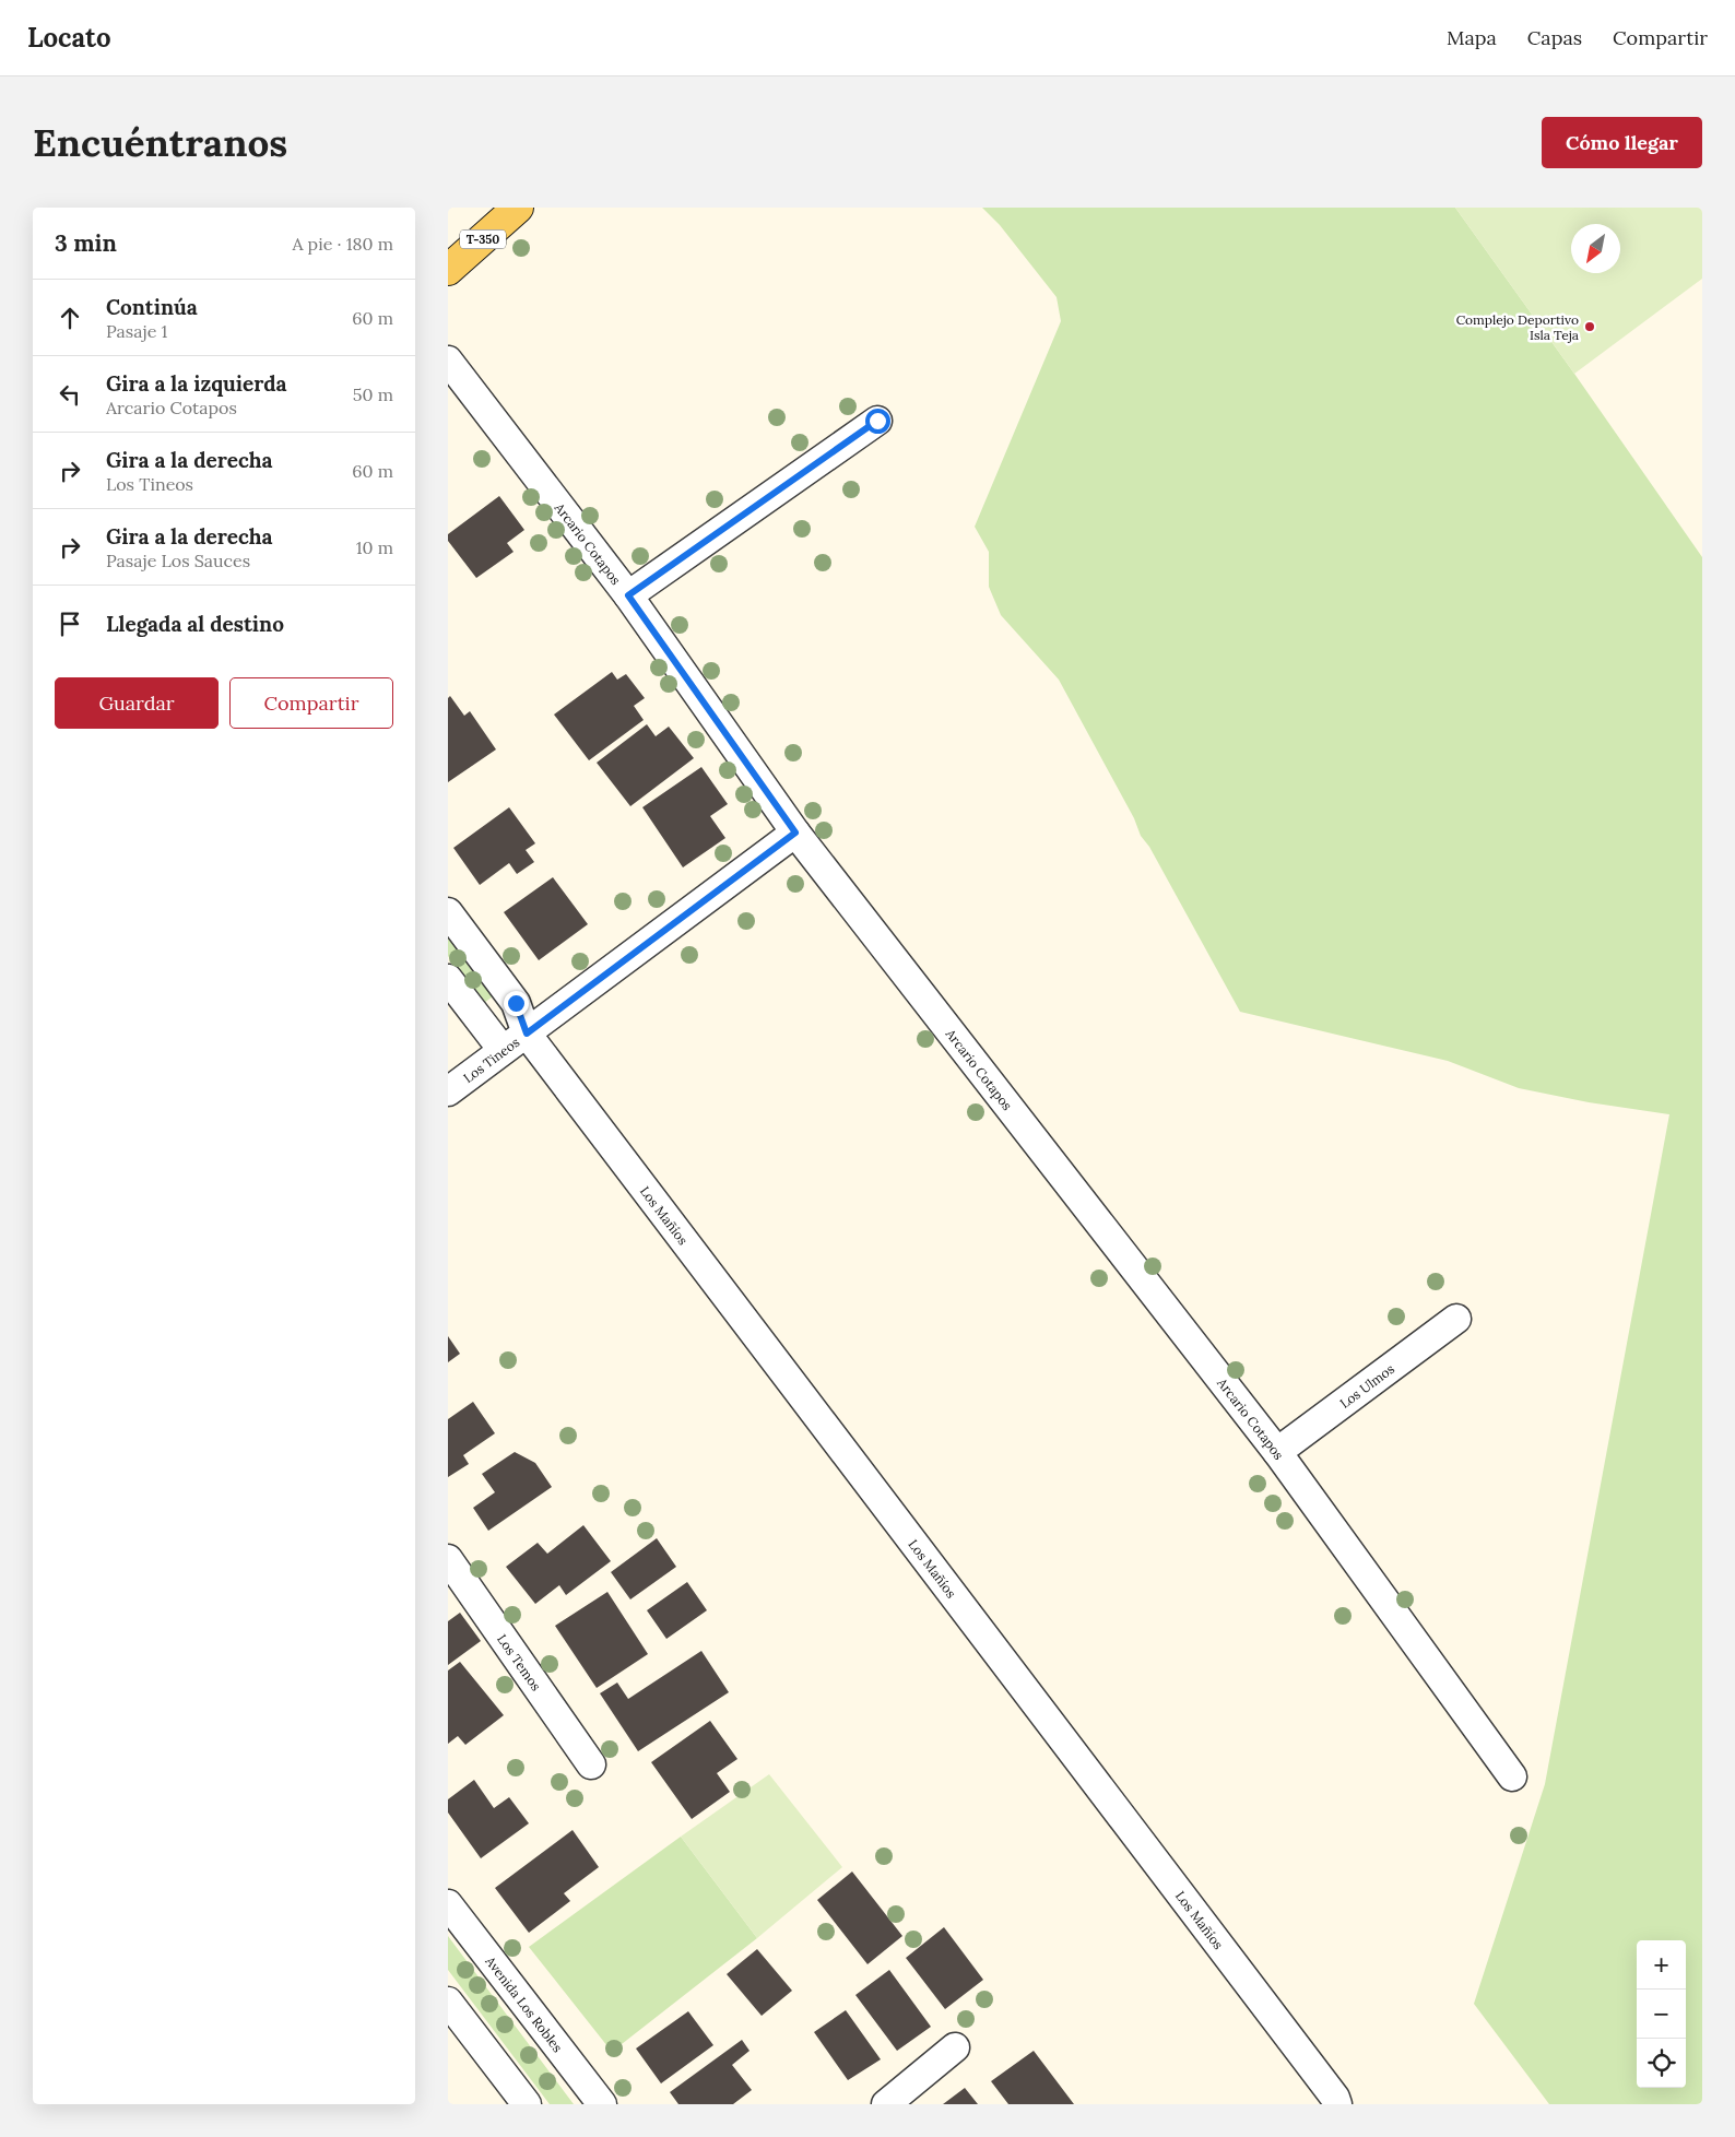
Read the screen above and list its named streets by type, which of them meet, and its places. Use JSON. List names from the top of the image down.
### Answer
{
  "streets": {
    "main road": ["T-350"],
    "street": [
      "Arcario Cotapos",
      "Los Tineos",
      "Los Mañíos",
      "Los Ulmos",
      "Los Temos",
      "Avenida Los Robles"
    ]
  },
  "crossings": [
    ["Arcario Cotapos", "Los Tineos"],
    ["Arcario Cotapos", "Los Ulmos"],
    ["Los Tineos", "Los Mañíos"]
  ],
  "places": ["Complejo Deportivo Isla Teja"],
  "north": "bottom left",
  "page": {
    "header": "Locato",
    "nav": ["Mapa", "Capas", "Compartir"],
    "buttons": [
      "Cómo llegar",
      ["Guardar", "Compartir"]
    ],
    "title": "Encuéntranos",
    "heading": ["3 min", "A pie · 180 m"],
    "list": [
      ["Continúa", "Pasaje 1", "60 m"],
      ["Gira a la izquierda", "Arcario Cotapos", "50 m"],
      ["Gira a la derecha", "Los Tineos", "60 m"],
      ["Gira a la derecha", "Pasaje Los Sauces", "10 m"],
      "Llegada al destino"
    ],
    "map_buttons": ["+", "−"]
  }
}
